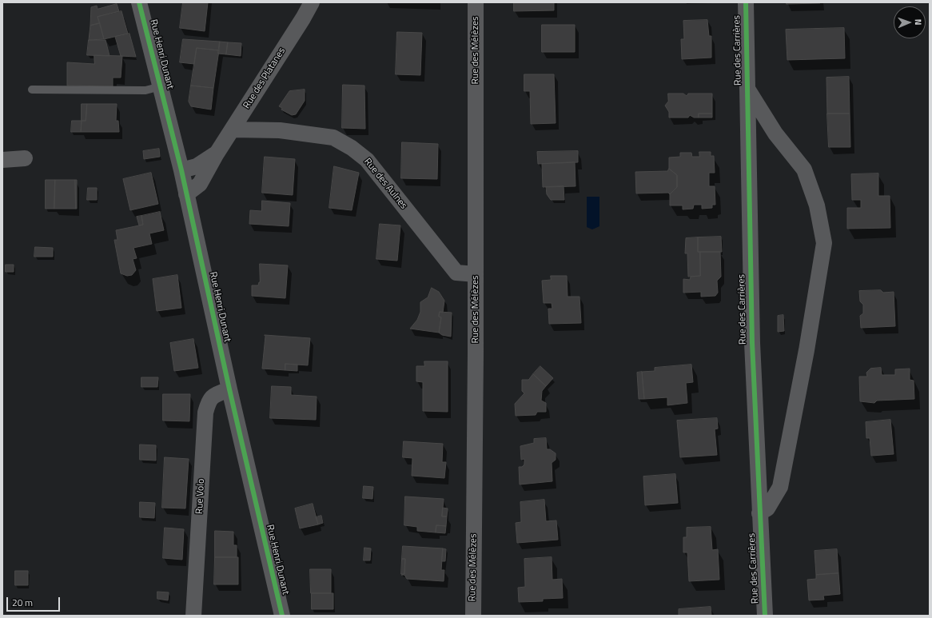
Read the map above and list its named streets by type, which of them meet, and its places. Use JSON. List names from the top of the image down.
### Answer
{
  "streets": {
    "street": [
      "Rue des Mélèzes",
      "Rue des Carrières",
      "Rue Henri Dunant",
      "Rue des Platanes",
      "Rue des Aulnes",
      "Rue Volo"
    ]
  },
  "crossings": [
    ["Rue des Mélèzes", "Rue des Aulnes"],
    ["Rue Henri Dunant", "Rue des Platanes"],
    ["Rue Henri Dunant", "Rue Volo"],
    ["Rue des Platanes", "Rue des Aulnes"]
  ],
  "scale_bar": "20 m",
  "north": "right"
}
